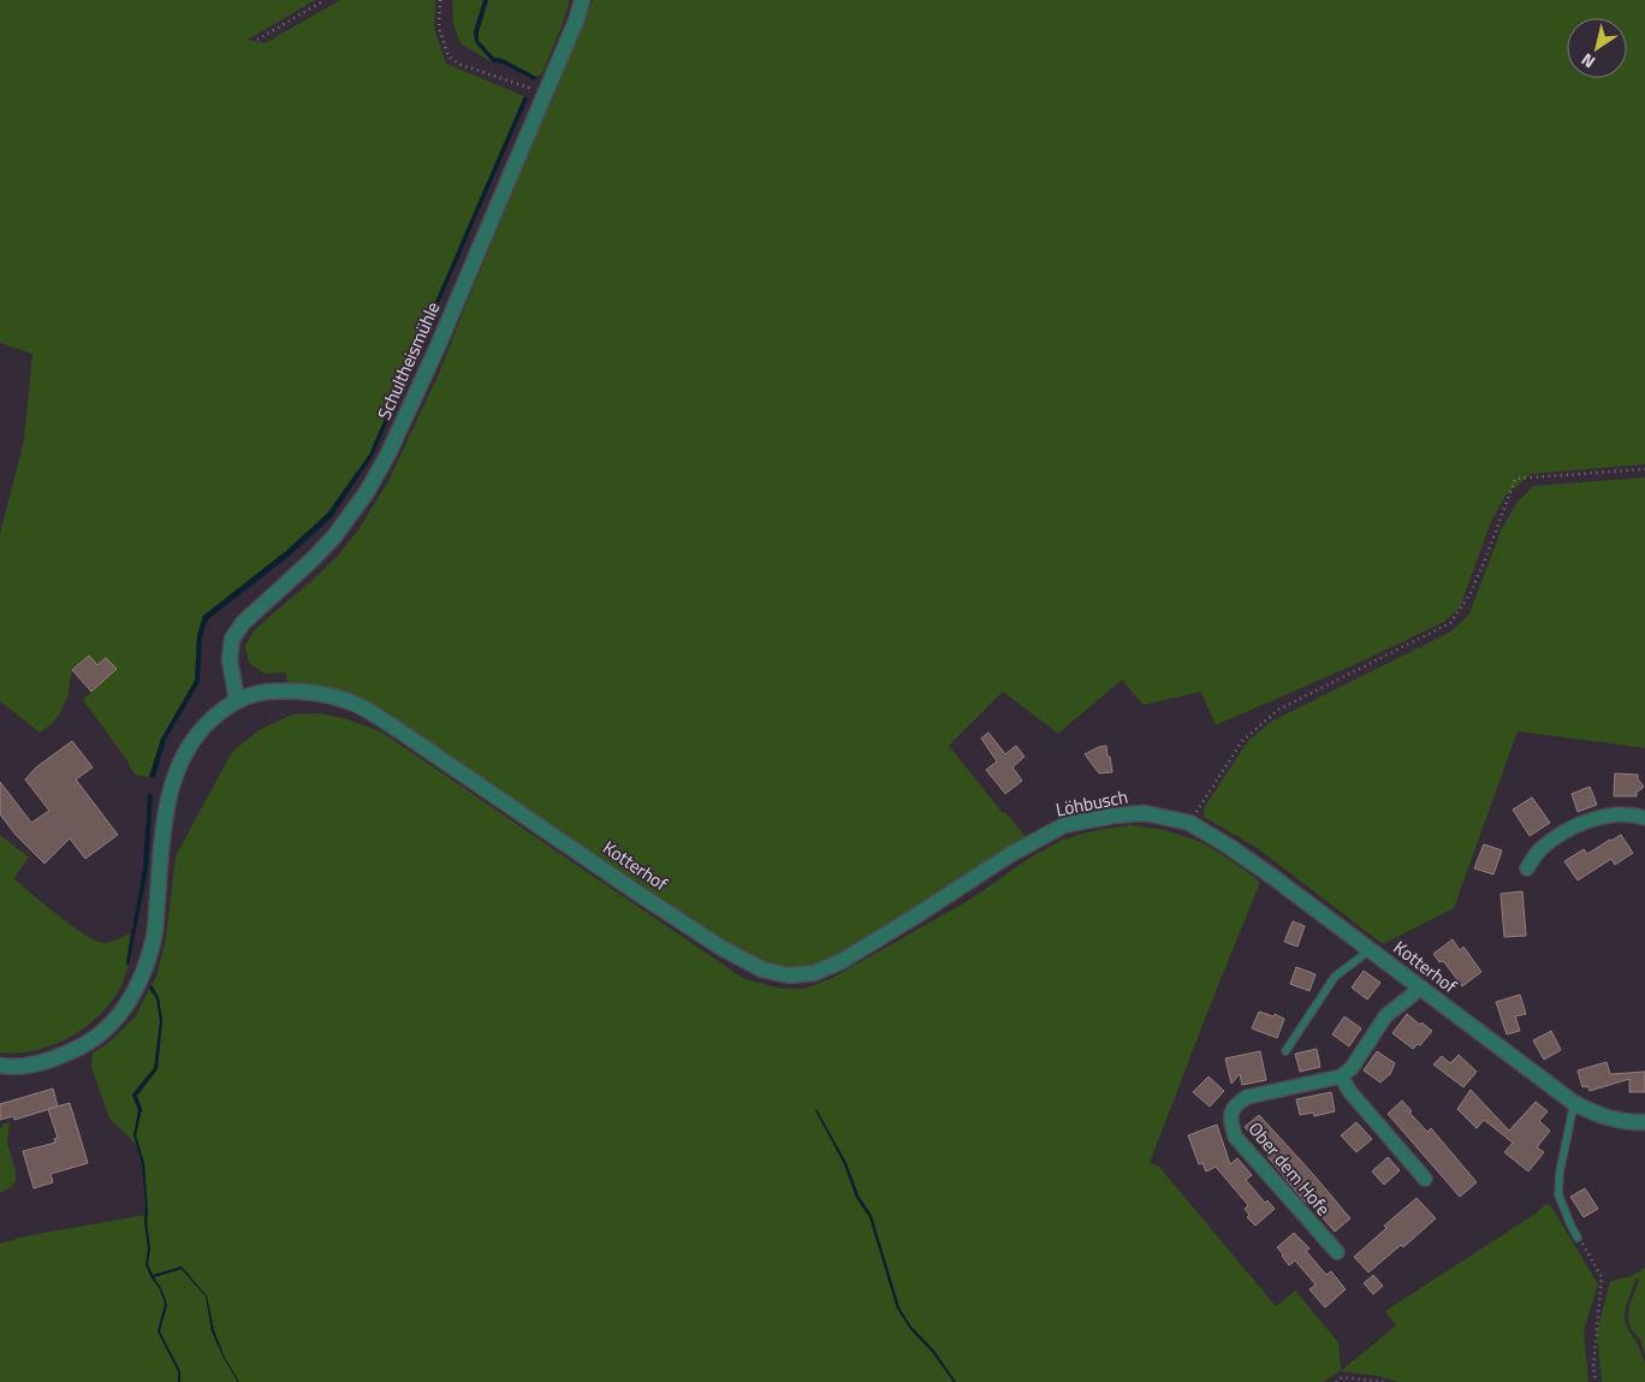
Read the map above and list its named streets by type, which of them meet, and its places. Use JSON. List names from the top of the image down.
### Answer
{
  "streets": {
    "street": [
      "Schultheismühle",
      "Löhbusch",
      "Kotterhof",
      "Ober dem Hofe"
    ]
  },
  "crossings": [
    ["Schultheismühle", "Kotterhof"],
    ["Löhbusch", "Kotterhof"]
  ],
  "north": "bottom left"
}
